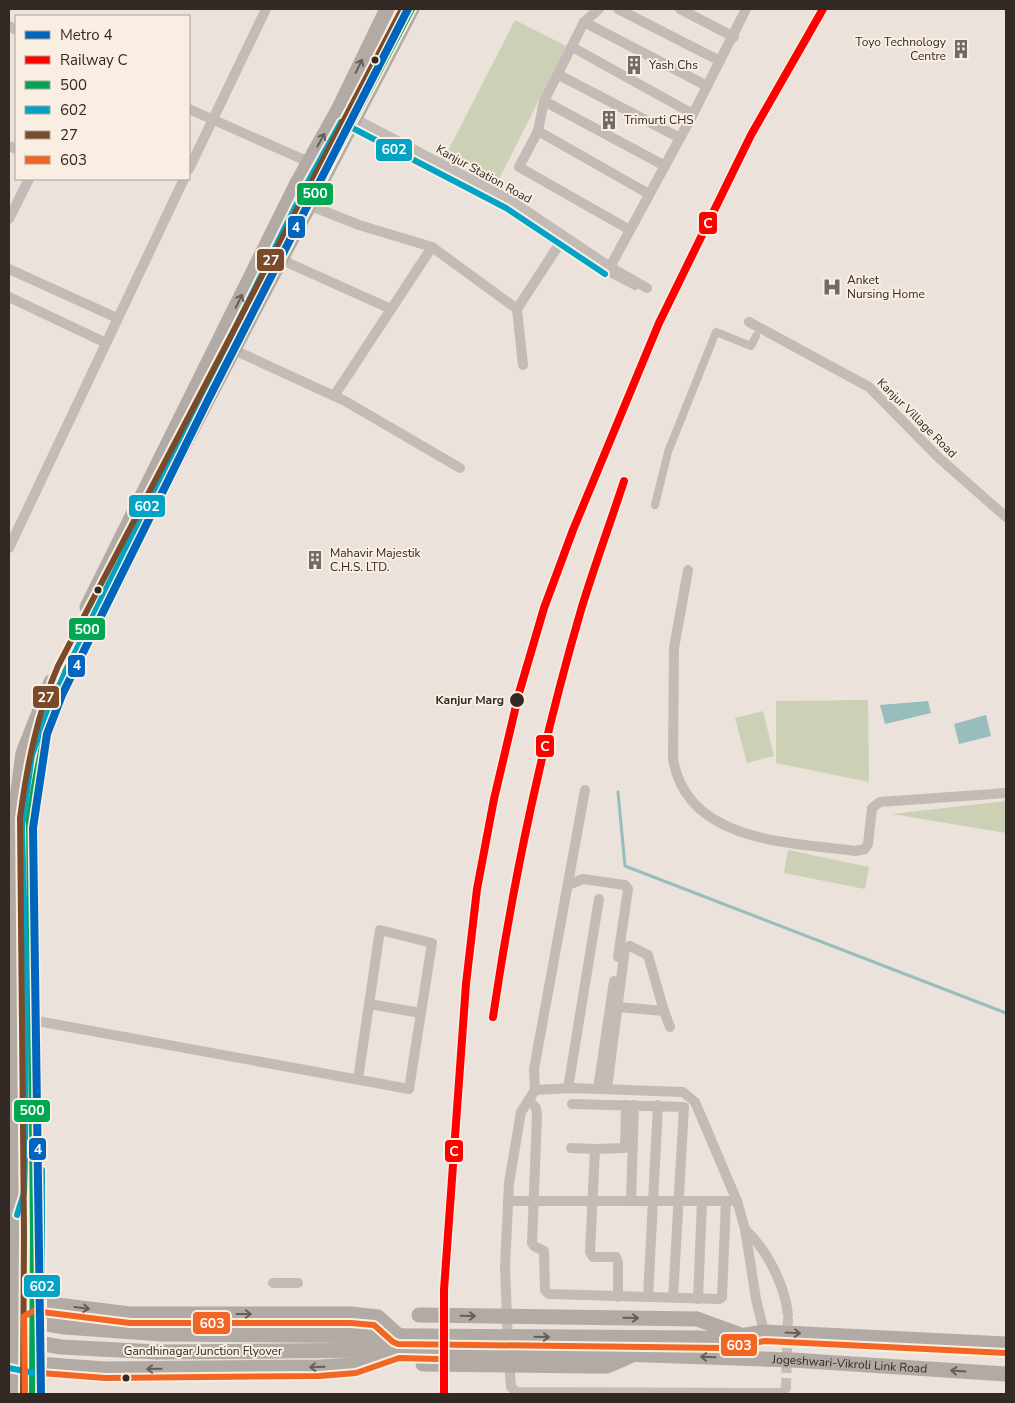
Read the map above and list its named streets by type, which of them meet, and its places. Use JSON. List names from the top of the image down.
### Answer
{
  "streets": {
    "main road": ["Gandhinagar Junction Flyover", "Jogeshwari-Vikroli Link Road"],
    "street": ["Kanjur Station Road", "Kanjur Village Road"]
  },
  "places": {
    "building": [
      "Toyo Technology Centre",
      "Yash Chs",
      "Trimurti CHS",
      "Mahavir Majestik C.H.S. LTD."
    ],
    "hospital": ["Anket Nursing Home"],
    "other": ["Kanjur Marg"]
  },
  "lines": [
    "metro line 4",
    "rail line C",
    "transit line 500",
    "transit line 27",
    "transit line 602",
    "transit line 603"
  ],
  "legend": [
    "Metro 4",
    "Railway C",
    "500",
    "602",
    "27",
    "603"
  ]
}
